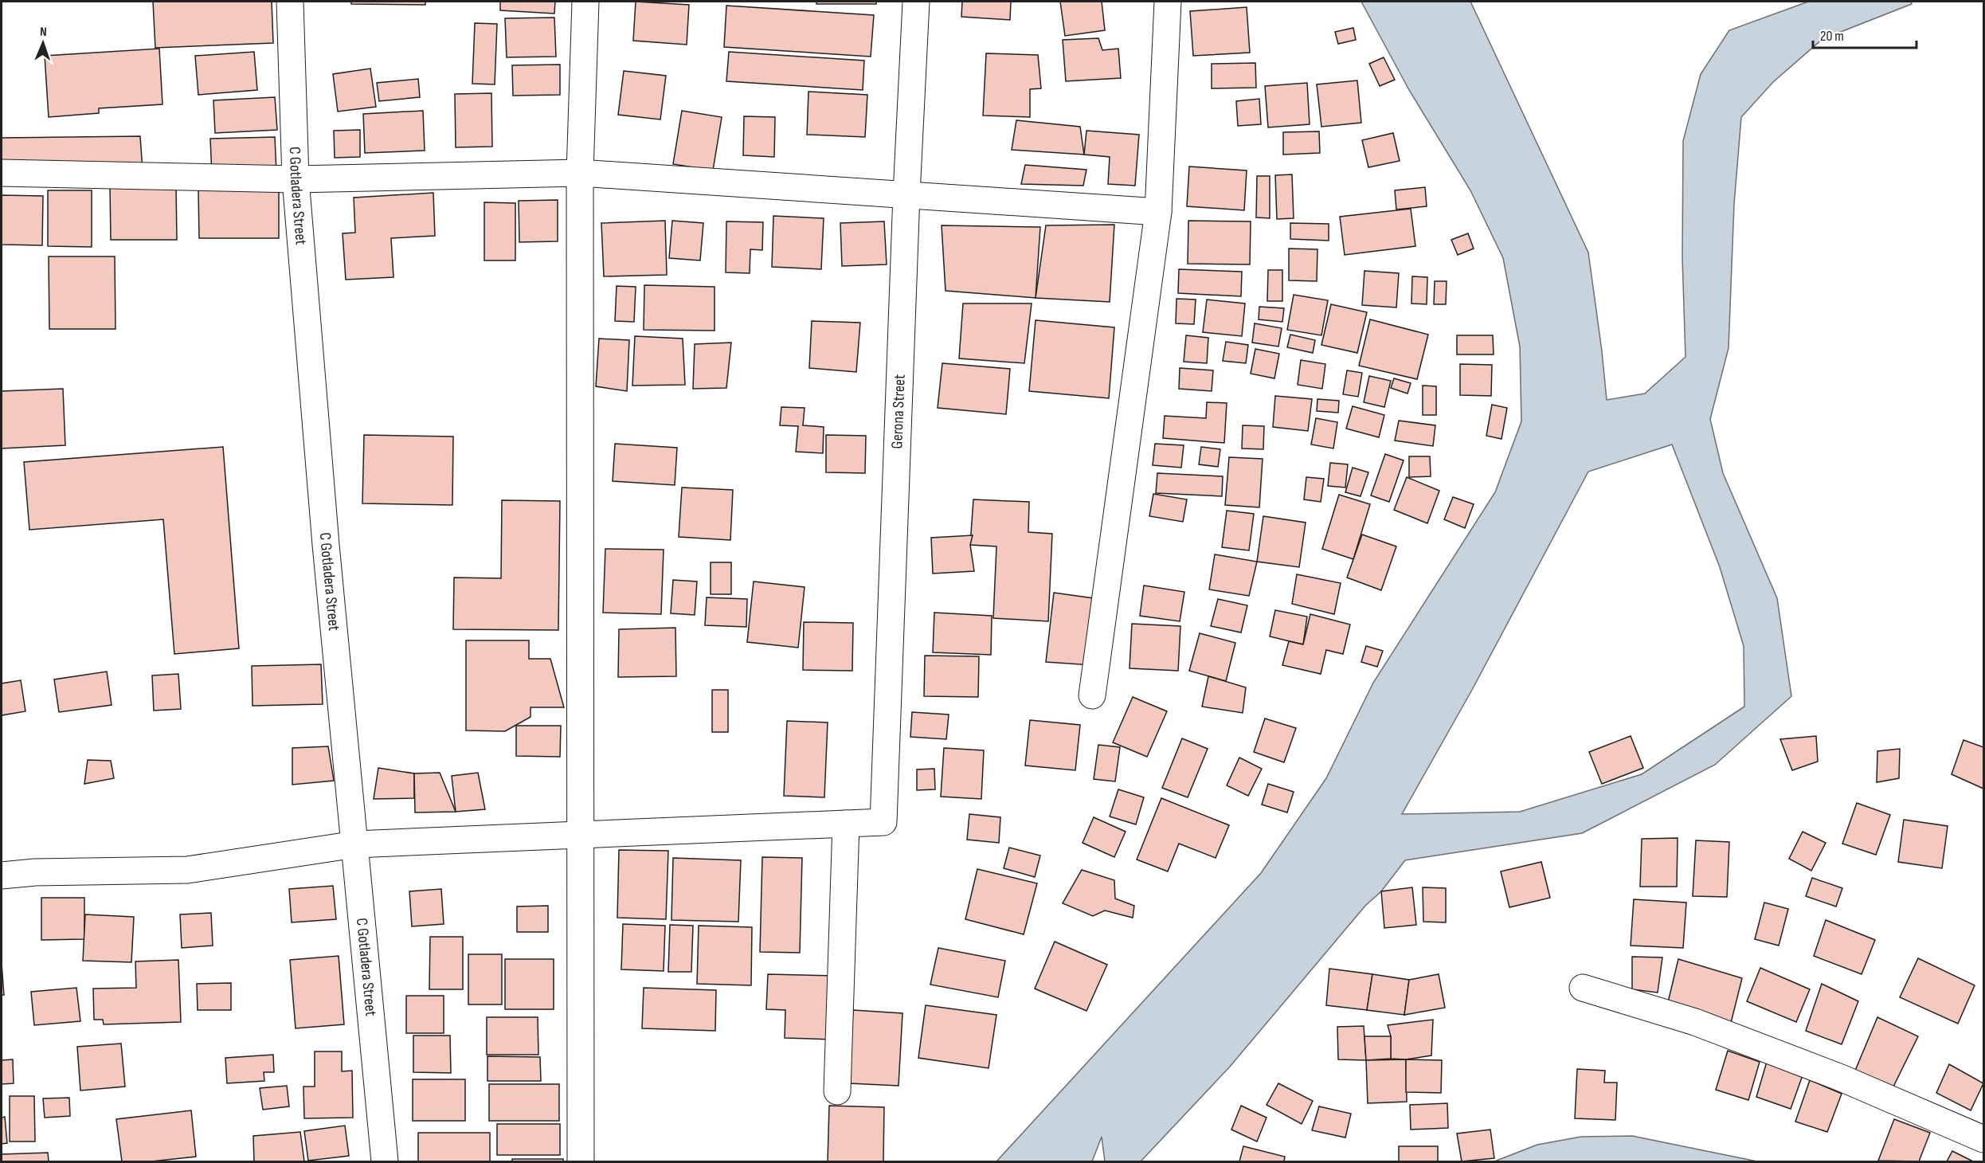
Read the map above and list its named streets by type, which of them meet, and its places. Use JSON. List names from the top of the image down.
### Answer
{
  "streets": {
    "street": ["C Gotladera Street", "Gerona Street"]
  },
  "scale_bar": "20 m",
  "north": "top"
}
